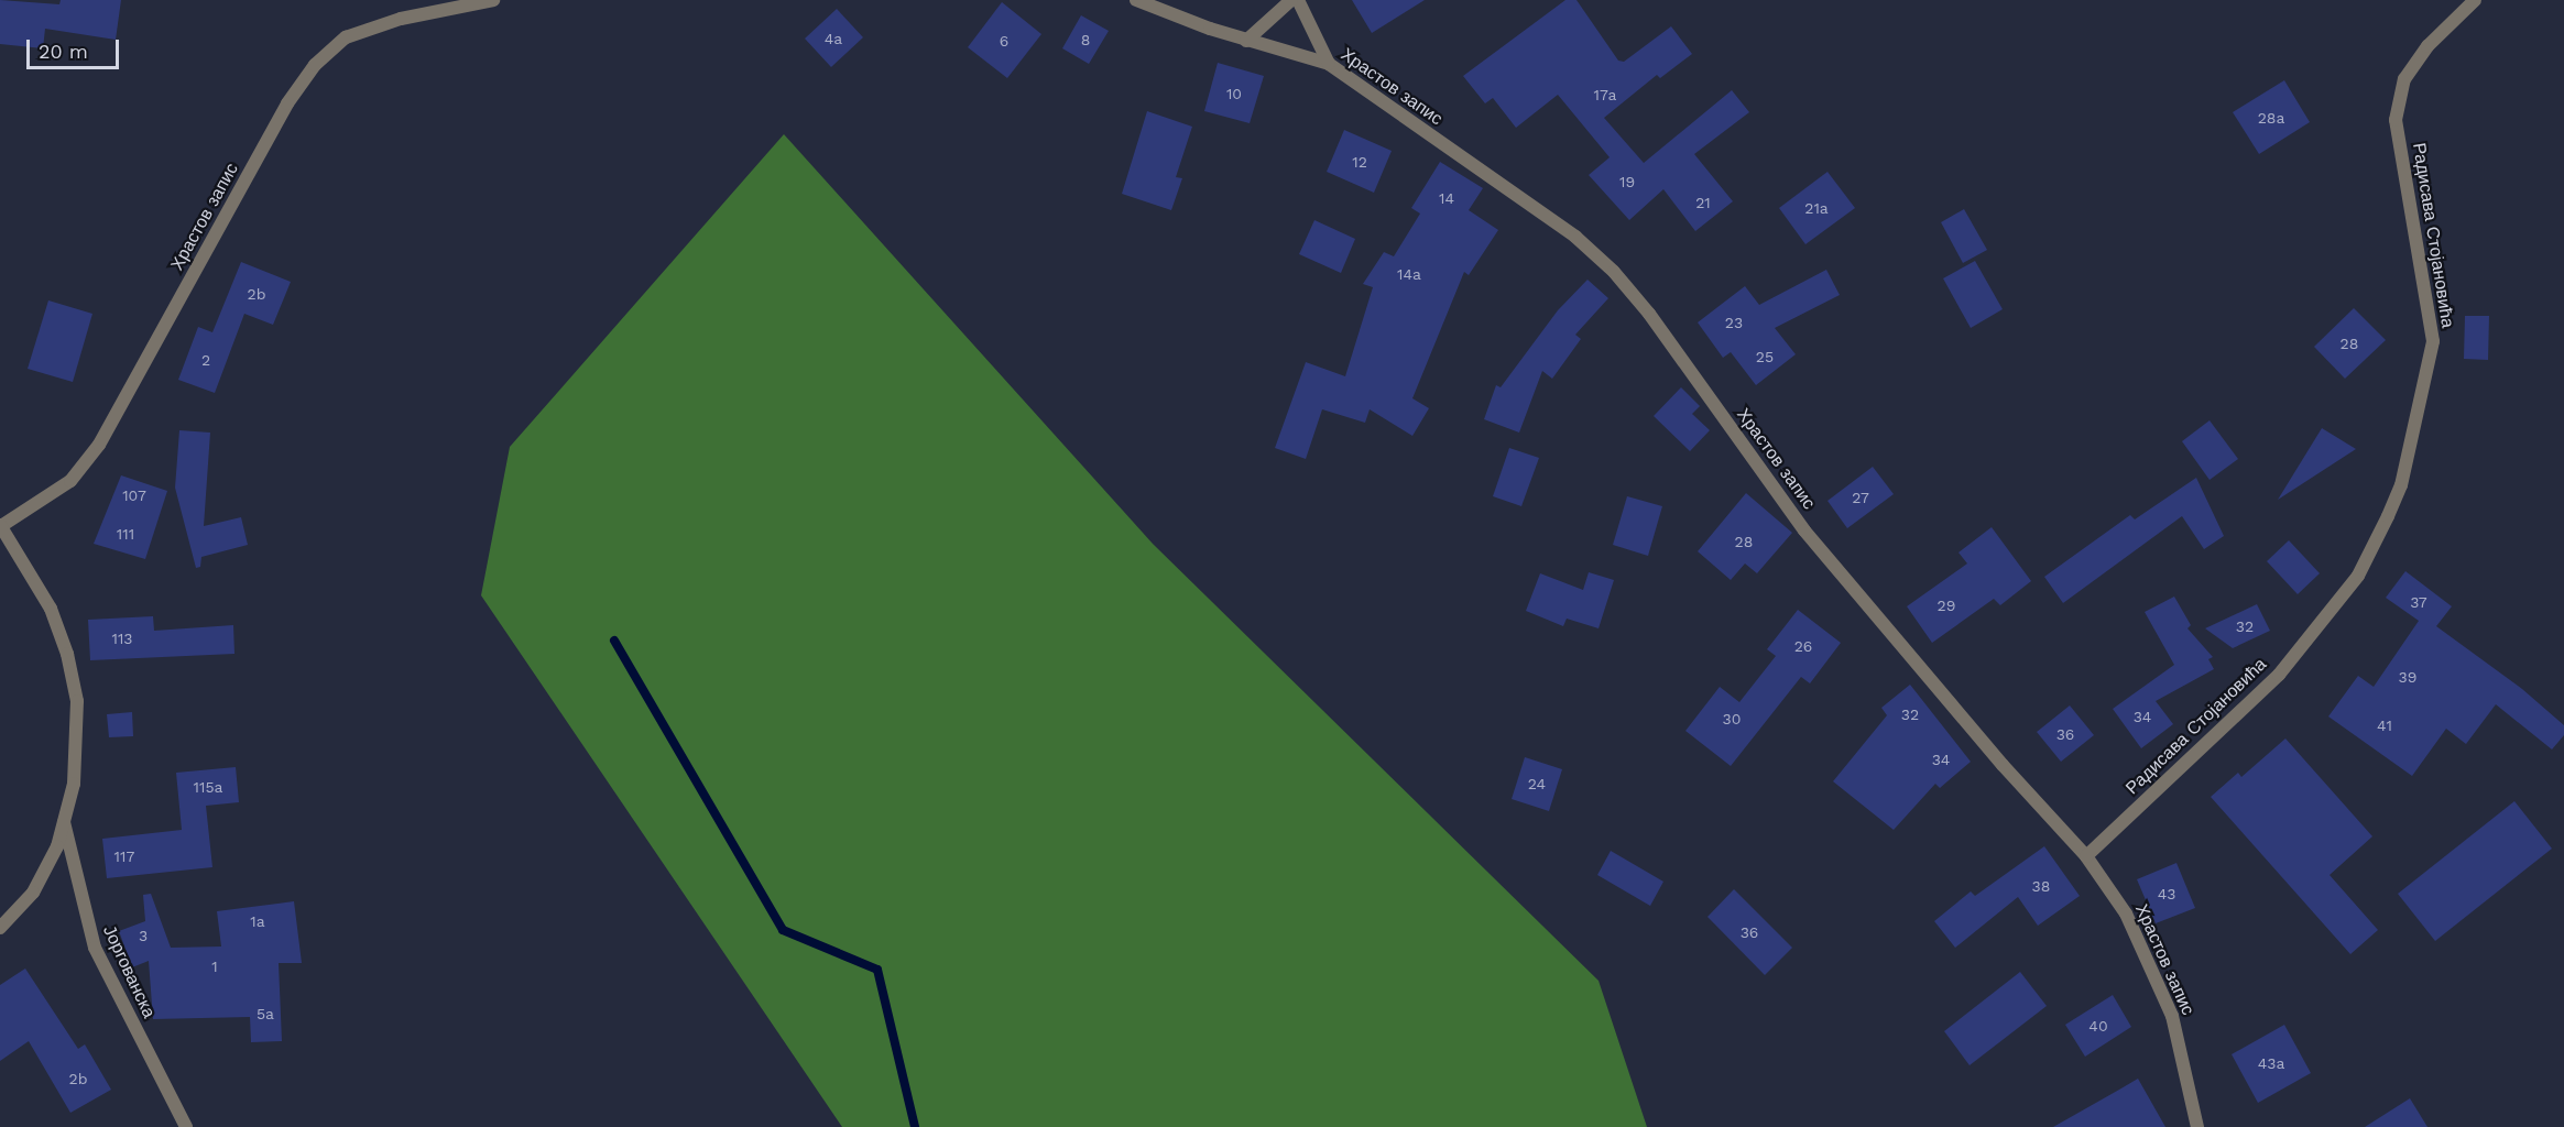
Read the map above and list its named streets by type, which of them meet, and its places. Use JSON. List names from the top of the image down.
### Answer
{
  "streets": {
    "street": ["Храстов запис", "Радисава Стојановића", "Јоргованска"]
  },
  "crossings": [
    ["Храстов запис", "Радисава Стојановића"]
  ],
  "house_numbers": [
    "4a",
    "8",
    "6",
    "10",
    "17a",
    "28a",
    "12",
    "19",
    "14",
    "21",
    "21a",
    "14a",
    "2b",
    "23",
    "28",
    "25",
    "2",
    "107",
    "27",
    "111",
    "28",
    "37",
    "29",
    "32",
    "113",
    "26",
    "39",
    "32",
    "34",
    "30",
    "41",
    "36",
    "34",
    "24",
    "115a",
    "117",
    "38",
    "43",
    "1a",
    "36",
    "3",
    "1",
    "5a",
    "40",
    "43a",
    "2b"
  ],
  "scale_bar": "20 m"
}
